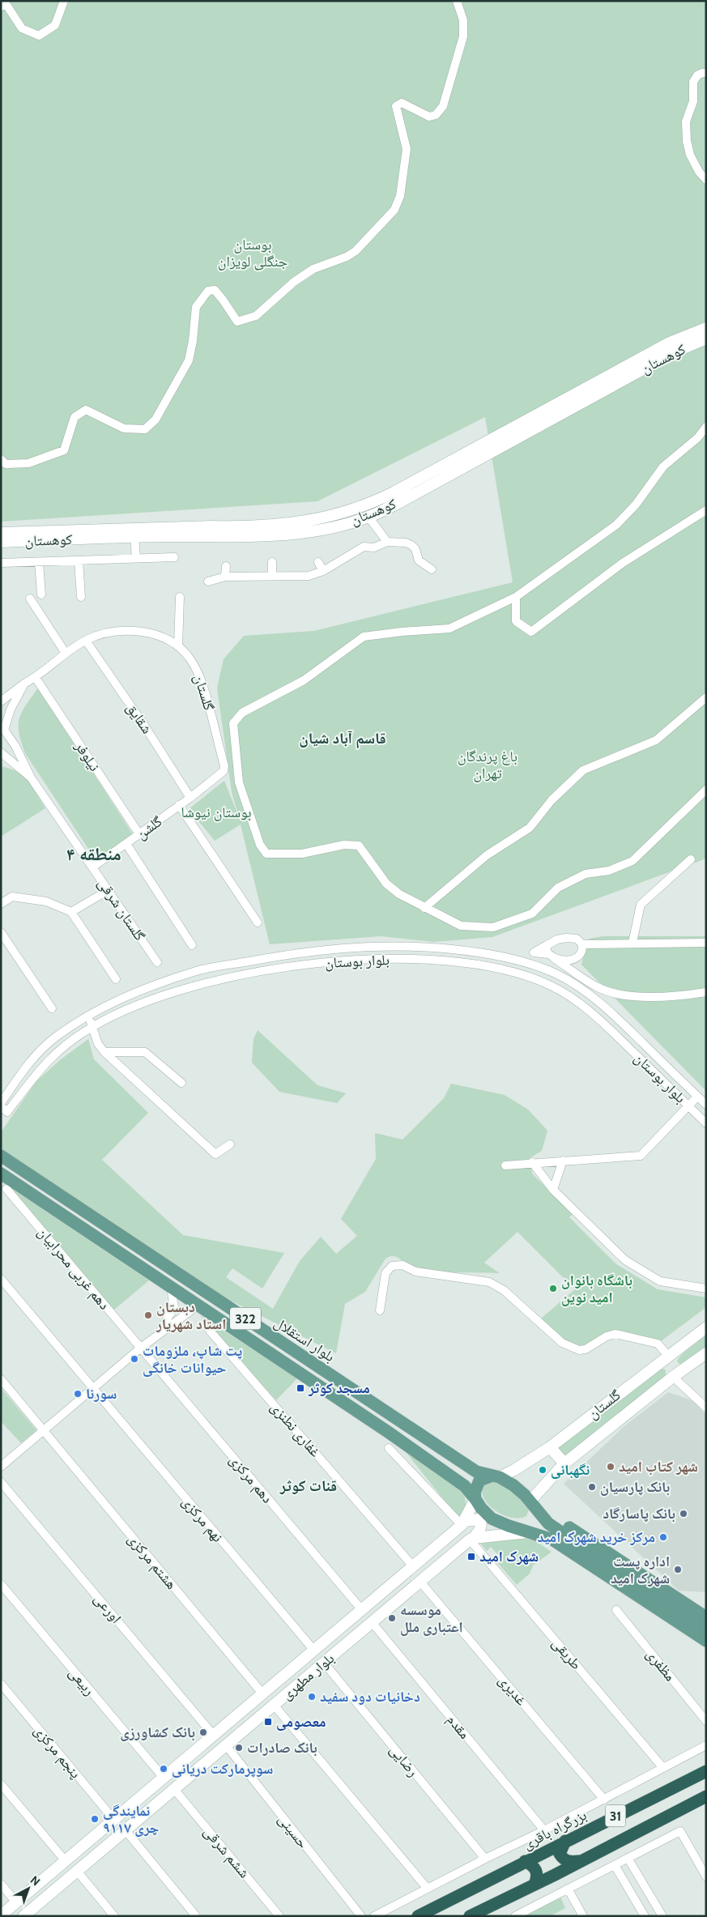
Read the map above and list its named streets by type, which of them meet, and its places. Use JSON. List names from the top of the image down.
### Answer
{
  "streets": {
    "highway": ["31", "بزرگراه باقری"],
    "main road": [
      "کوهستان",
      "گلستان",
      "322",
      "بلوار استقلال",
      "بلوار مطهری"
    ],
    "street": [
      "شقایق",
      "نیلوفر",
      "گلشن",
      "گلستان شرقی",
      "بلوار بوستان",
      "دهم غربی محرابیان",
      "غفاری نطنزی",
      "دهم مرکزی",
      "نهم مرکزی",
      "هشتم مرکزی",
      "اورعی",
      "طریقی",
      "مظفری",
      "ربیعی",
      "غدیری",
      "مقدم",
      "پنجم مرکزی",
      "رضایی",
      "حسینی",
      "ششم شرقی"
    ]
  },
  "crossings": [
    ["گلستان", "شقایق"],
    ["گلستان", "نیلوفر"],
    ["گلستان", "گلشن"],
    ["گلستان", "بلوار استقلال"],
    ["شقایق", "گلشن"],
    ["نیلوفر", "گلشن"],
    ["گلشن", "گلستان شرقی"],
    ["دهم غربی محرابیان", "دهم مرکزی"],
    ["غفاری نطنزی", "بلوار مطهری"],
    ["دهم مرکزی", "بلوار مطهری"],
    ["نهم مرکزی", "بلوار مطهری"],
    ["هشتم مرکزی", "بلوار مطهری"],
    ["اورعی", "بلوار مطهری"],
    ["طریقی", "بلوار مطهری"],
    ["بلوار مطهری", "ربیعی"],
    ["بلوار مطهری", "غدیری"],
    ["بلوار مطهری", "مقدم"],
    ["بلوار مطهری", "پنجم مرکزی"],
    ["بلوار مطهری", "رضایی"],
    ["بلوار مطهری", "حسینی"],
    ["بلوار مطهری", "ششم شرقی"]
  ],
  "districts": ["قاسم آباد شیان", "منطقه ۴", "قنات کوثر"],
  "parks": ["بوستان جنگلی لویزان", "باغ پرندگان تهران", "بوستان نیوشا"],
  "places": {
    "other": [
      "باشگاه بانوان امید نوین",
      "دبستان استاد شهریار",
      "پت شاپ، ملزومات حیوانات خانگی",
      "سورنا",
      "شهر کتاب امید",
      "نگهبانی",
      "بانک پارسیان",
      "بانک پاسارگاد",
      "مرکز خرید شهرک امید",
      "اداره پست شهرک امید",
      "موسسه اعتباری ملل",
      "دخانیات دود سفید",
      "بانک کشاورزی",
      "بانک صادرات",
      "سوپرمارکت دریانی",
      "نمایندگی ۹۱۱۷ چری"
    ],
    "transit": ["مسجد کوثر", "شهرک امید", "معصومی"]
  },
  "north": "top right"
}
